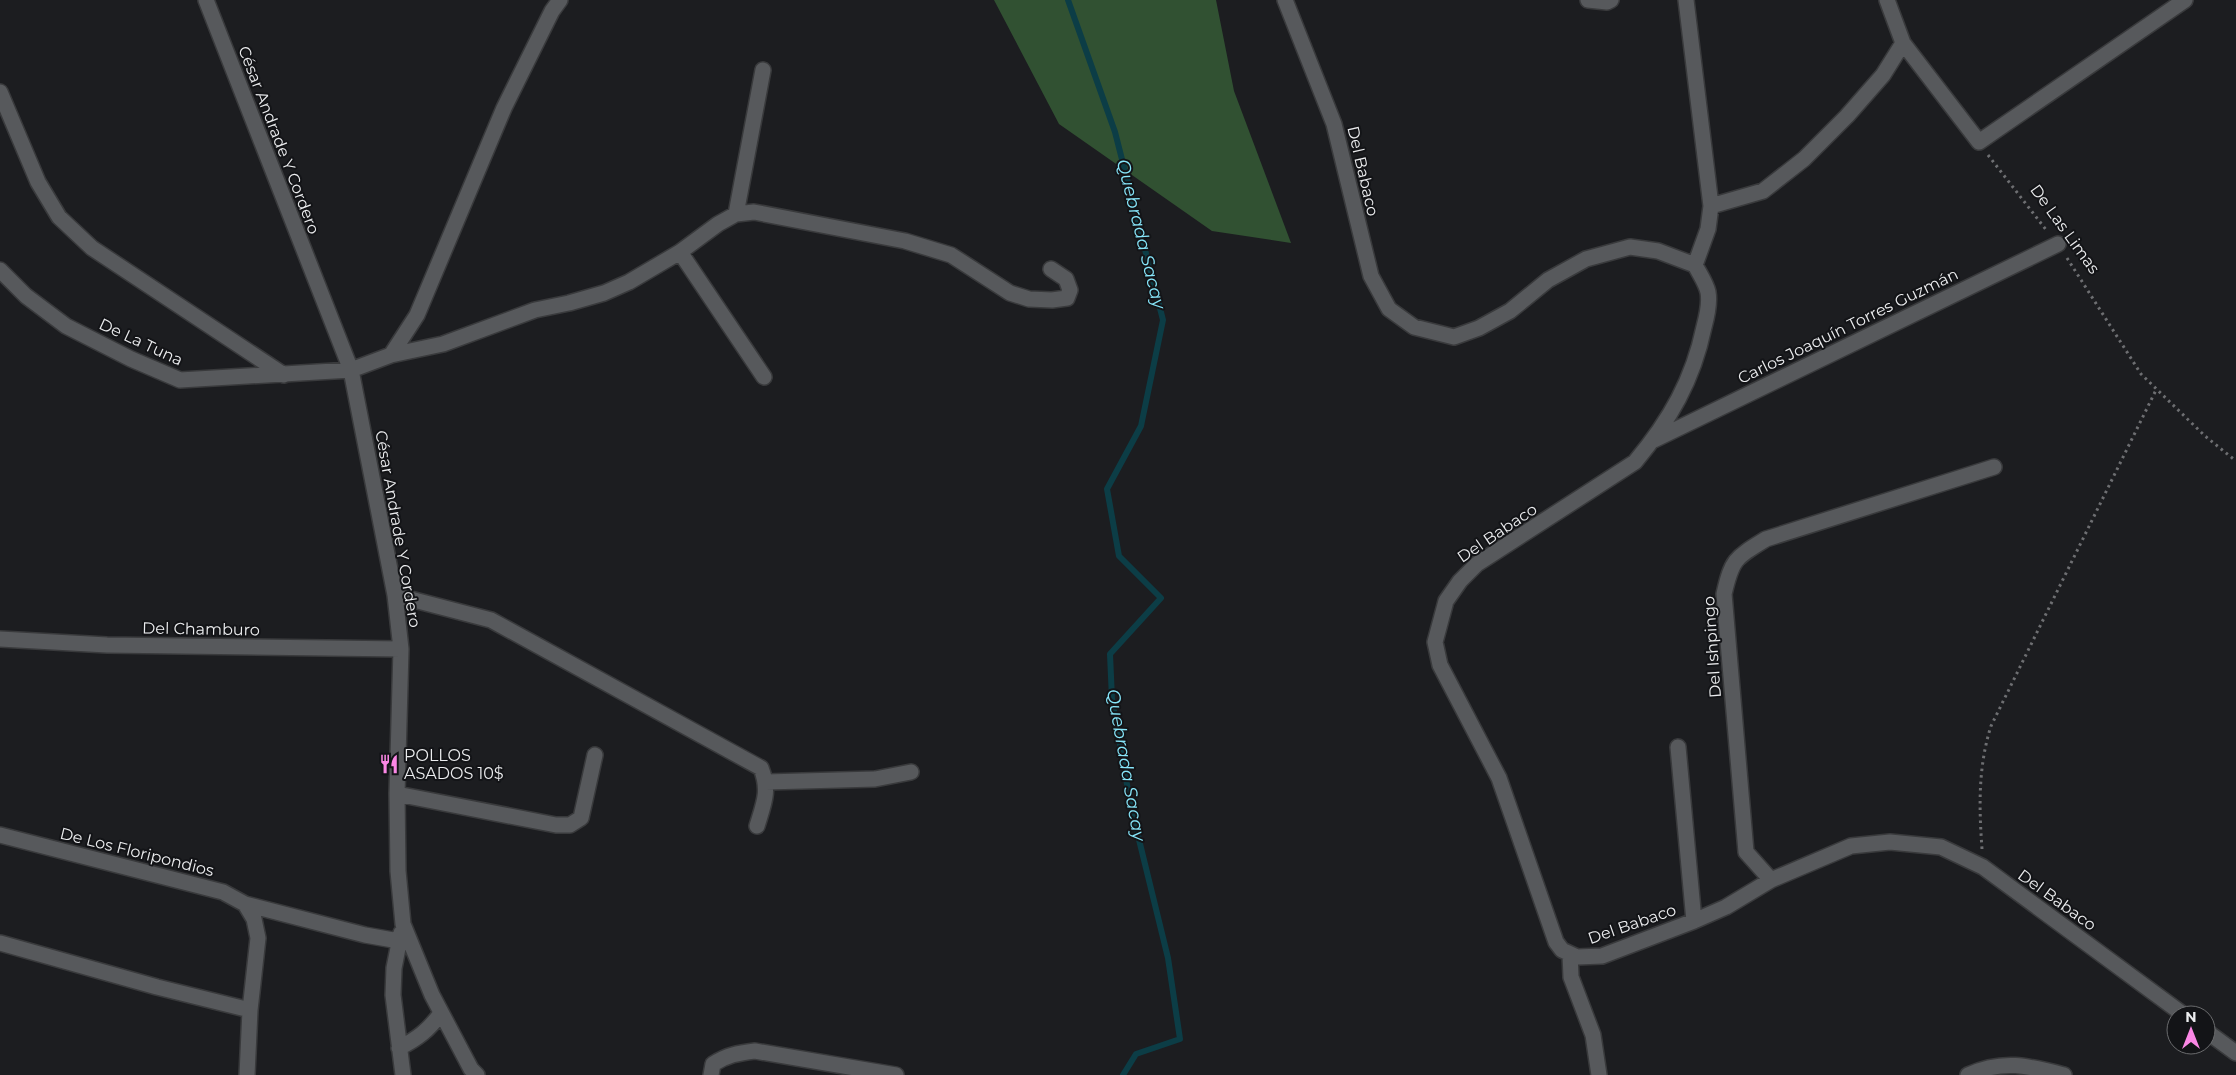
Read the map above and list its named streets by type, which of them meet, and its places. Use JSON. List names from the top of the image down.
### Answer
{
  "streets": {
    "street": [
      "César Andrade Y Cordero",
      "Del Babaco",
      "Carlos Joaquín Torres Guzmán",
      "De La Tuna",
      "Del Chamburo",
      "Del Ishpingo",
      "De Los Floripondios"
    ],
    "path": ["De Las Limas"]
  },
  "crossings": [
    ["César Andrade Y Cordero", "De La Tuna"],
    ["César Andrade Y Cordero", "Del Chamburo"],
    ["Del Babaco", "Carlos Joaquín Torres Guzmán"],
    ["Del Babaco", "Del Ishpingo"],
    ["De Las Limas", "Carlos Joaquín Torres Guzmán"]
  ],
  "water": ["Quebrada Sacay"],
  "places": {
    "restaurant": ["POLLOS ASADOS 10$"]
  },
  "north": "top"
}
